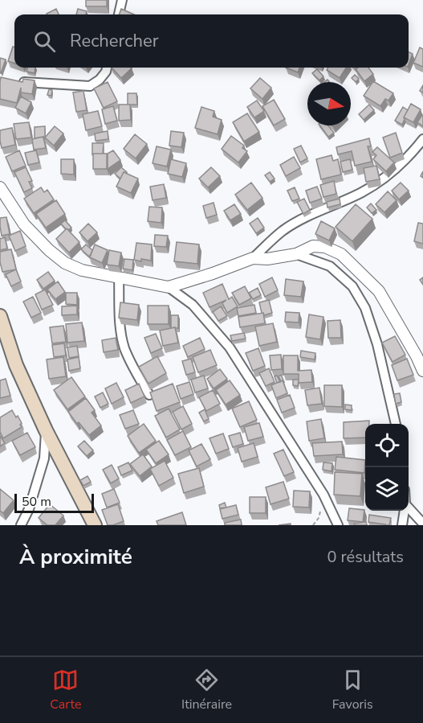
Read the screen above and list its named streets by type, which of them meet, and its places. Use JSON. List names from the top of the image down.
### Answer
{
  "scale_bar": "50 m",
  "north": "right",
  "page": {
    "search": "Rechercher",
    "scale": "50 m",
    "heading": ["À proximité", "0 résultats"],
    "nav": ["Carte", "Itinéraire", "Favoris"]
  }
}
